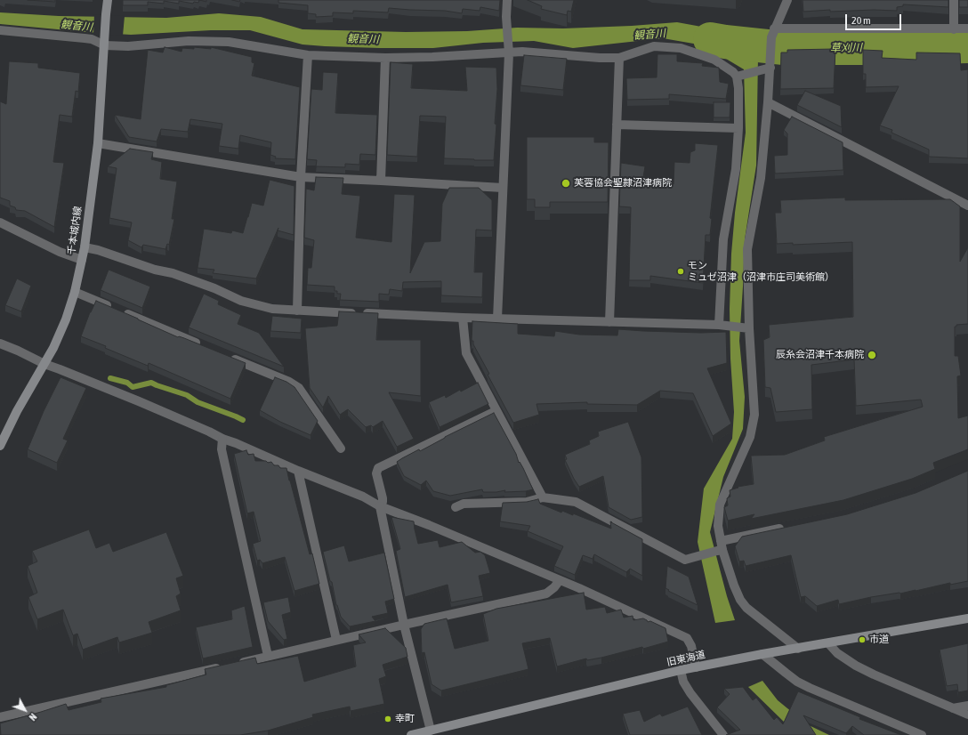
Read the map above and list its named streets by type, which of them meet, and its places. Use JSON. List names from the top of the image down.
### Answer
{
  "streets": {
    "street": ["千本城内線", "旧東海道"]
  },
  "water": ["観音川", "草刈川"],
  "places": [
    "芙蓉協会聖隷沼津病院",
    "モン ミュゼ沼津（沼津市庄司美術館）",
    "辰糸会沼津千本病院",
    "市道",
    "幸町"
  ],
  "scale_bar": "20 m",
  "north": "bottom right"
}
